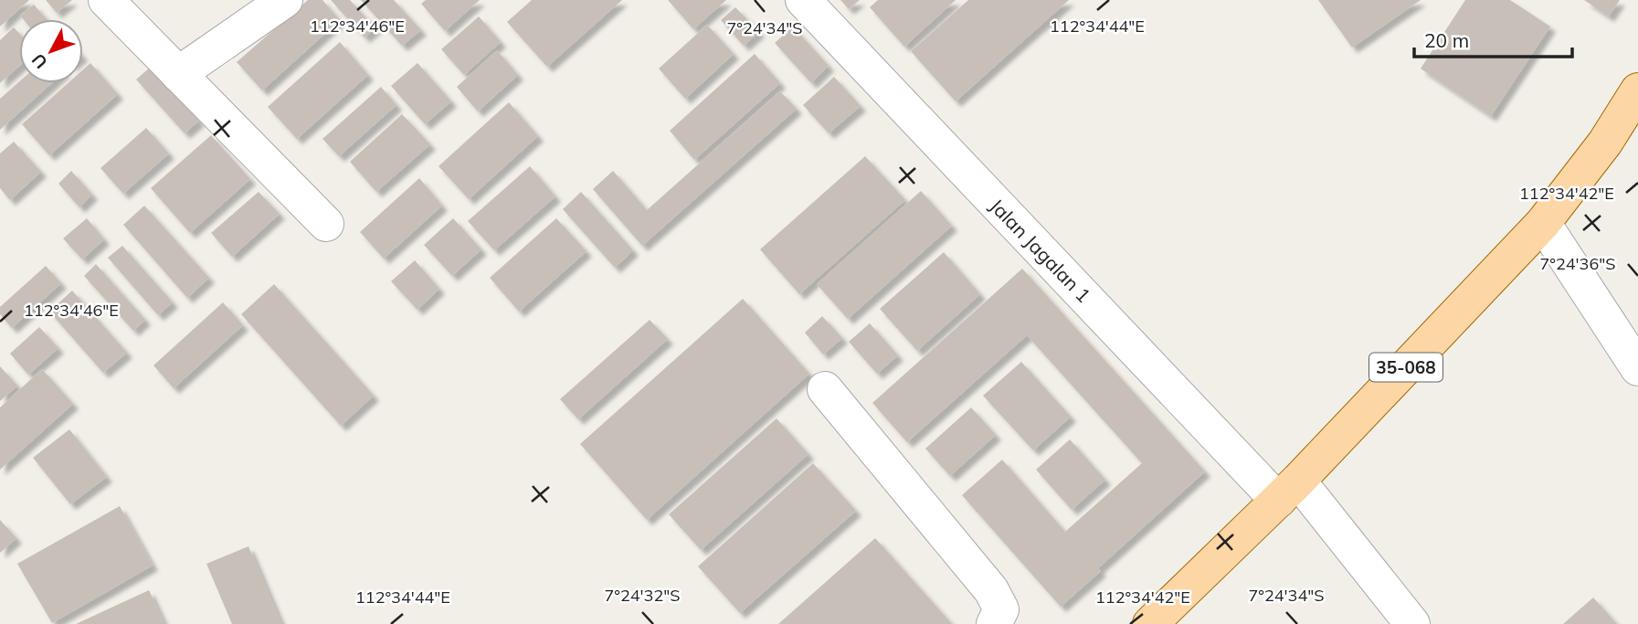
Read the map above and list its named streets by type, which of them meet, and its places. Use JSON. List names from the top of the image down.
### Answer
{
  "streets": {
    "main road": ["35-068"],
    "street": ["Jalan Jagalan 1"]
  },
  "crossings": [
    ["Jalan Jagalan 1", "35-068"]
  ],
  "scale_bar": "20 m",
  "north": "bottom left",
  "coordinates": [
    "112°34'46\"E",
    "112°34'44\"E",
    "7°24'34\"S",
    "112°34'42\"E",
    "7°24'36\"S",
    "7°24'32\"S"
  ]
}
